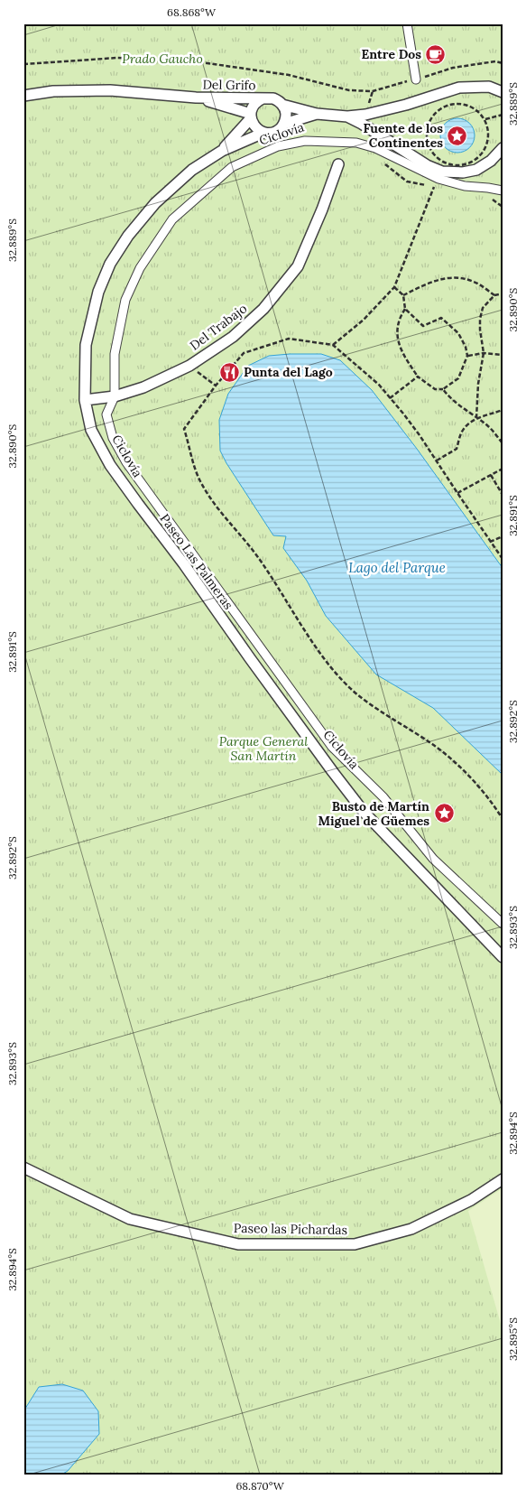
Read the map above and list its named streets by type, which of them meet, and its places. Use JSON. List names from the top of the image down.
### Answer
{
  "streets": {
    "street": [
      "Del Grifo",
      "Del Trabajo",
      "Paseo Las Palmeras",
      "Paseo las Pichardas"
    ]
  },
  "crossings": [
    ["Del Trabajo", "Paseo Las Palmeras"]
  ],
  "water": ["Lago del Parque"],
  "parks": ["Prado Gaucho", "Parque General San Martín"],
  "places": {
    "cafe": ["Entre Dos"],
    "place": ["Fuente de los Continentes", "Busto de Martín Miguel de Güemes"],
    "restaurant": ["Punta del Lago"]
  },
  "coordinates": [
    "68.868°W",
    "32.889°S",
    "32.890°S",
    "32.891°S",
    "32.892°S",
    "32.893°S",
    "32.894°S",
    "32.895°S",
    "68.870°W"
  ]
}
